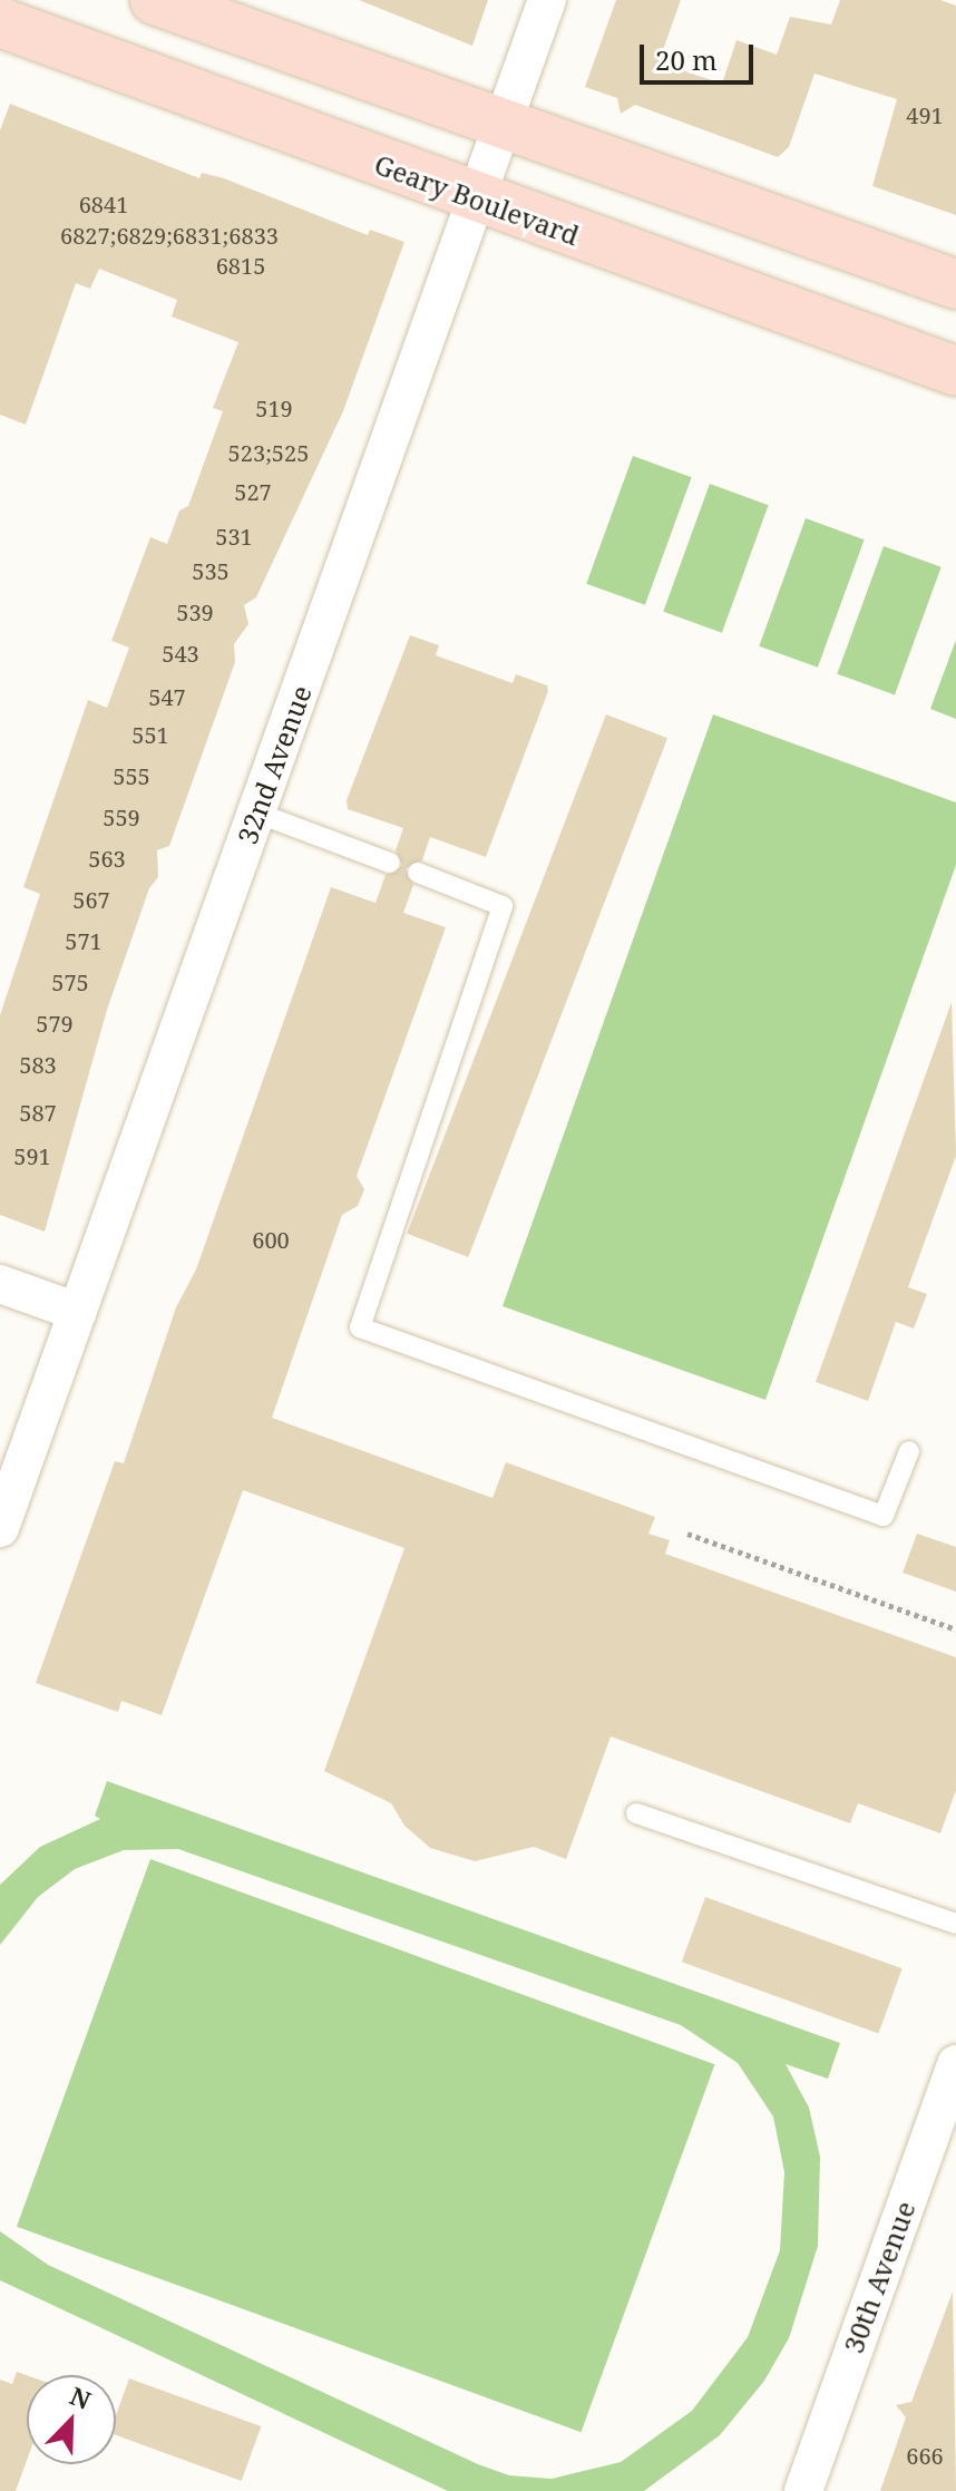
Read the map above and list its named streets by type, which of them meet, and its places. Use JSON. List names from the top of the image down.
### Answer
{
  "streets": {
    "main road": ["Geary Boulevard"],
    "street": ["32nd Avenue", "30th Avenue"]
  },
  "crossings": [
    ["Geary Boulevard", "32nd Avenue"]
  ],
  "house_numbers": [
    "491",
    "6841",
    "6827;6829;6831;6833",
    "6815",
    "519",
    "523;525",
    "527",
    "531",
    "535",
    "539",
    "543",
    "547",
    "551",
    "555",
    "559",
    "563",
    "567",
    "571",
    "575",
    "579",
    "583",
    "587",
    "591",
    "600",
    "666"
  ],
  "scale_bar": "20 m",
  "north": "top right"
}
